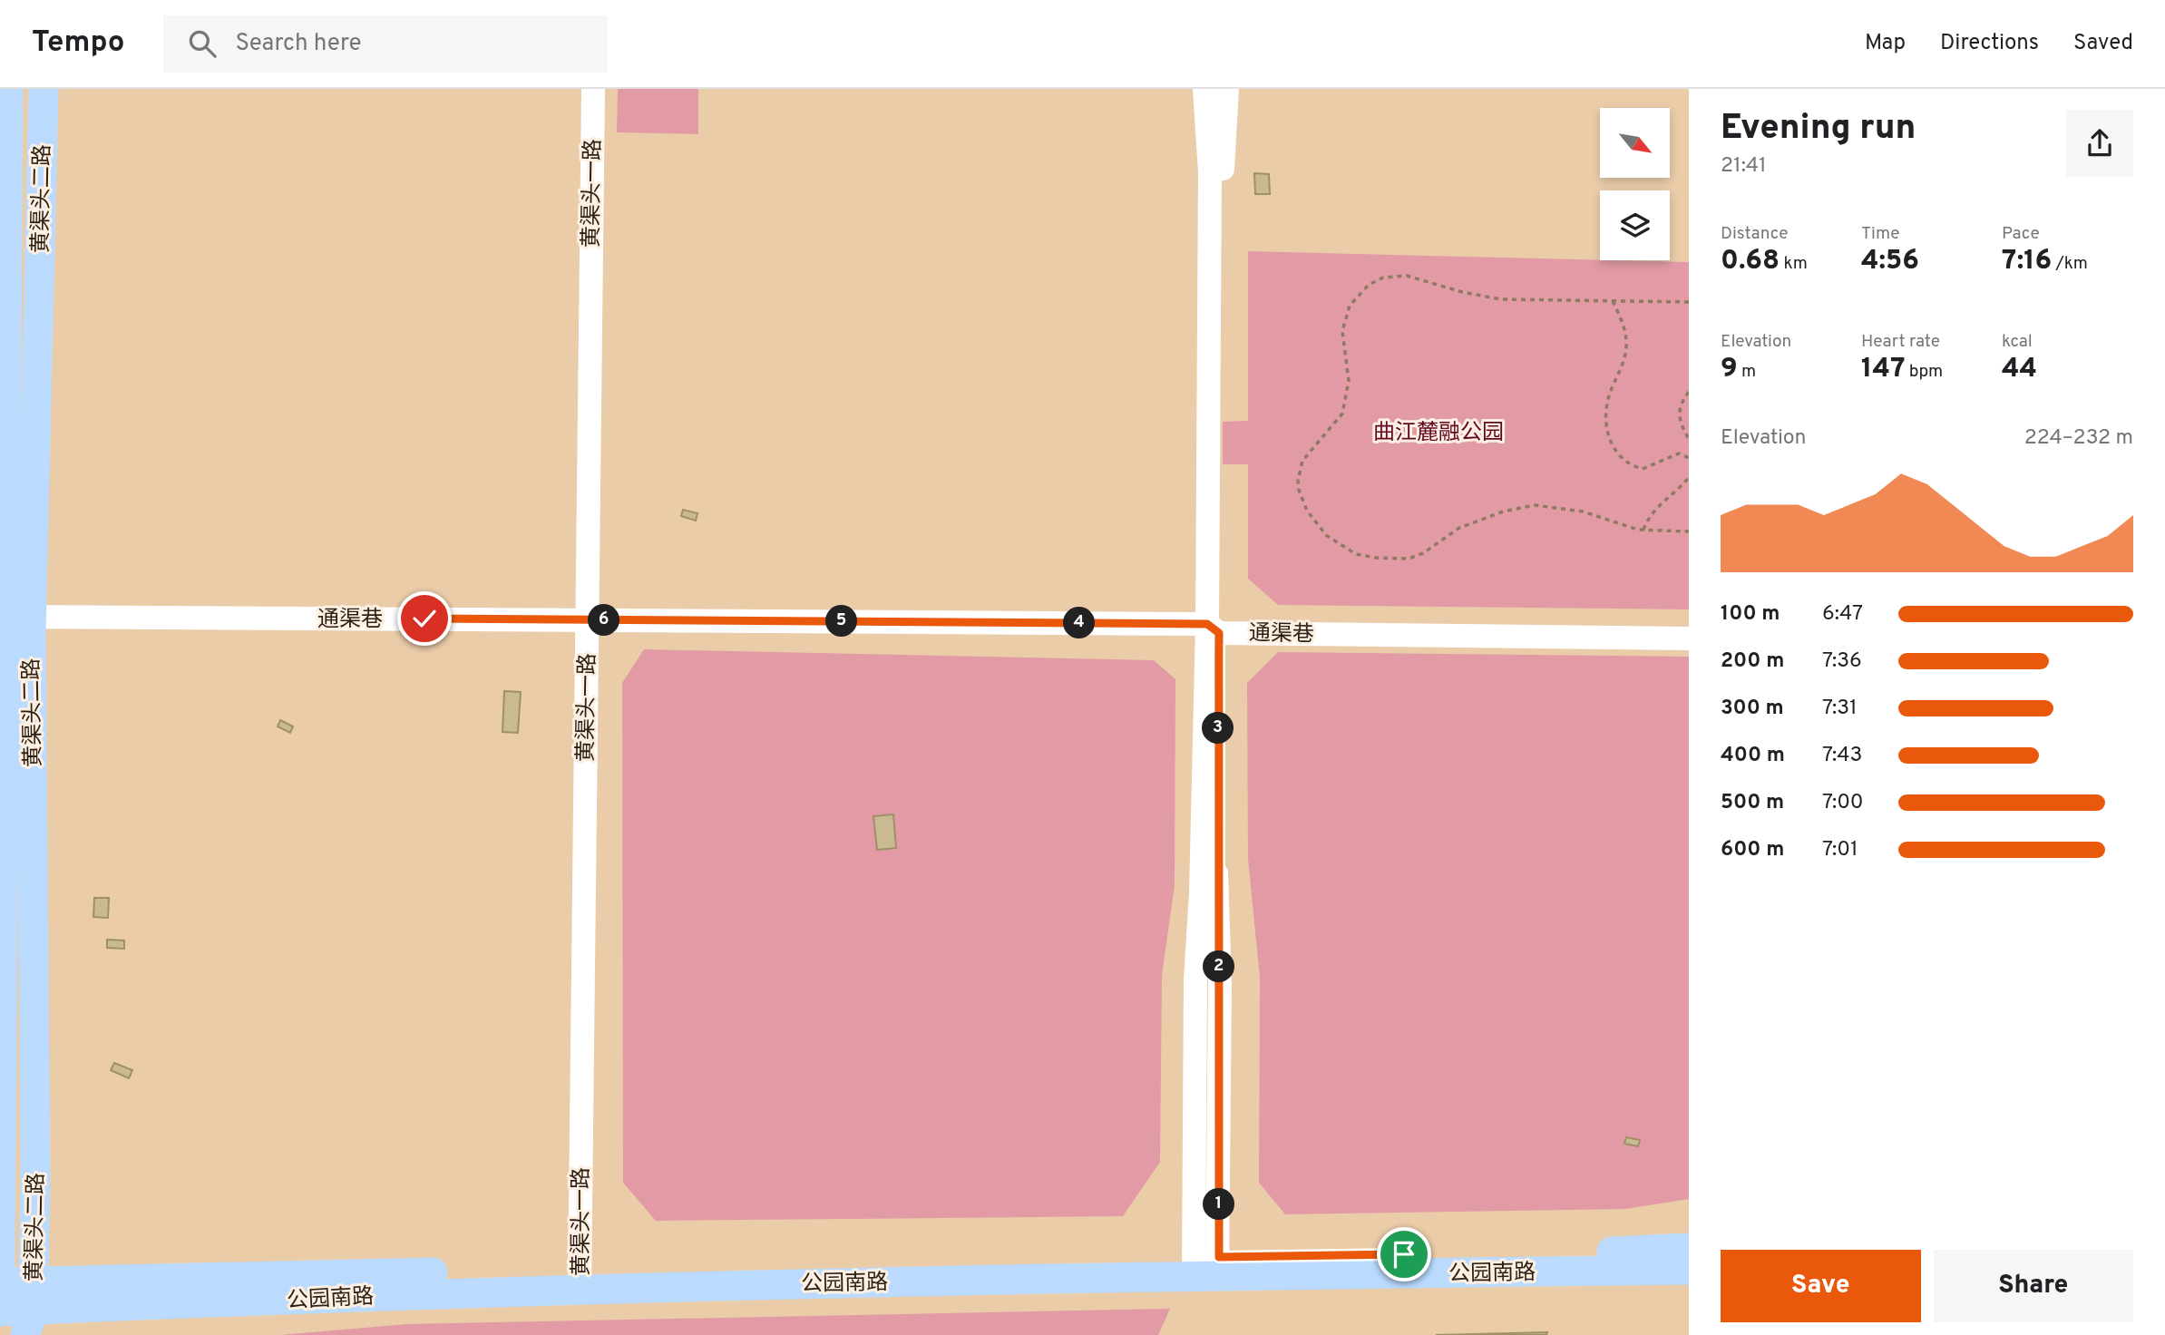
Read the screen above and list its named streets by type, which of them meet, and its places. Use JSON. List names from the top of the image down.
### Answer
{
  "streets": {
    "main road": ["黄渠头二路", "公园南路"],
    "street": ["黄渠头一路", "通渠巷"]
  },
  "crossings": [
    ["黄渠头一路", "通渠巷"],
    ["黄渠头一路", "公园南路"],
    ["黄渠头二路", "通渠巷"],
    ["黄渠头二路", "公园南路"]
  ],
  "parks": ["曲江麓融公园"],
  "north": "bottom right",
  "page": {
    "header": "Tempo",
    "search": "Search here",
    "nav": ["Map", "Directions", "Saved"],
    "heading": ["Evening run", "21:41"],
    "stats": [
      ["Distance", "0.68 km"],
      ["Time", "4:56"],
      ["Pace", "7:16 /km"],
      ["Elevation", "9 m"],
      ["Heart rate", "147 bpm"],
      ["kcal", "44"]
    ],
    "chart": ["Elevation", "224–232 m"],
    "list": [
      {
        "name": "100 m",
        "note": "6:47"
      },
      {
        "name": "200 m",
        "note": "7:36"
      },
      {
        "name": "300 m",
        "note": "7:31"
      },
      {
        "name": "400 m",
        "note": "7:43"
      },
      {
        "name": "500 m",
        "note": "7:00"
      },
      {
        "name": "600 m",
        "note": "7:01"
      }
    ],
    "pins": [
      "6",
      "5",
      "4",
      "3",
      "2",
      "1"
    ],
    "buttons": ["Save", "Share"]
  }
}
